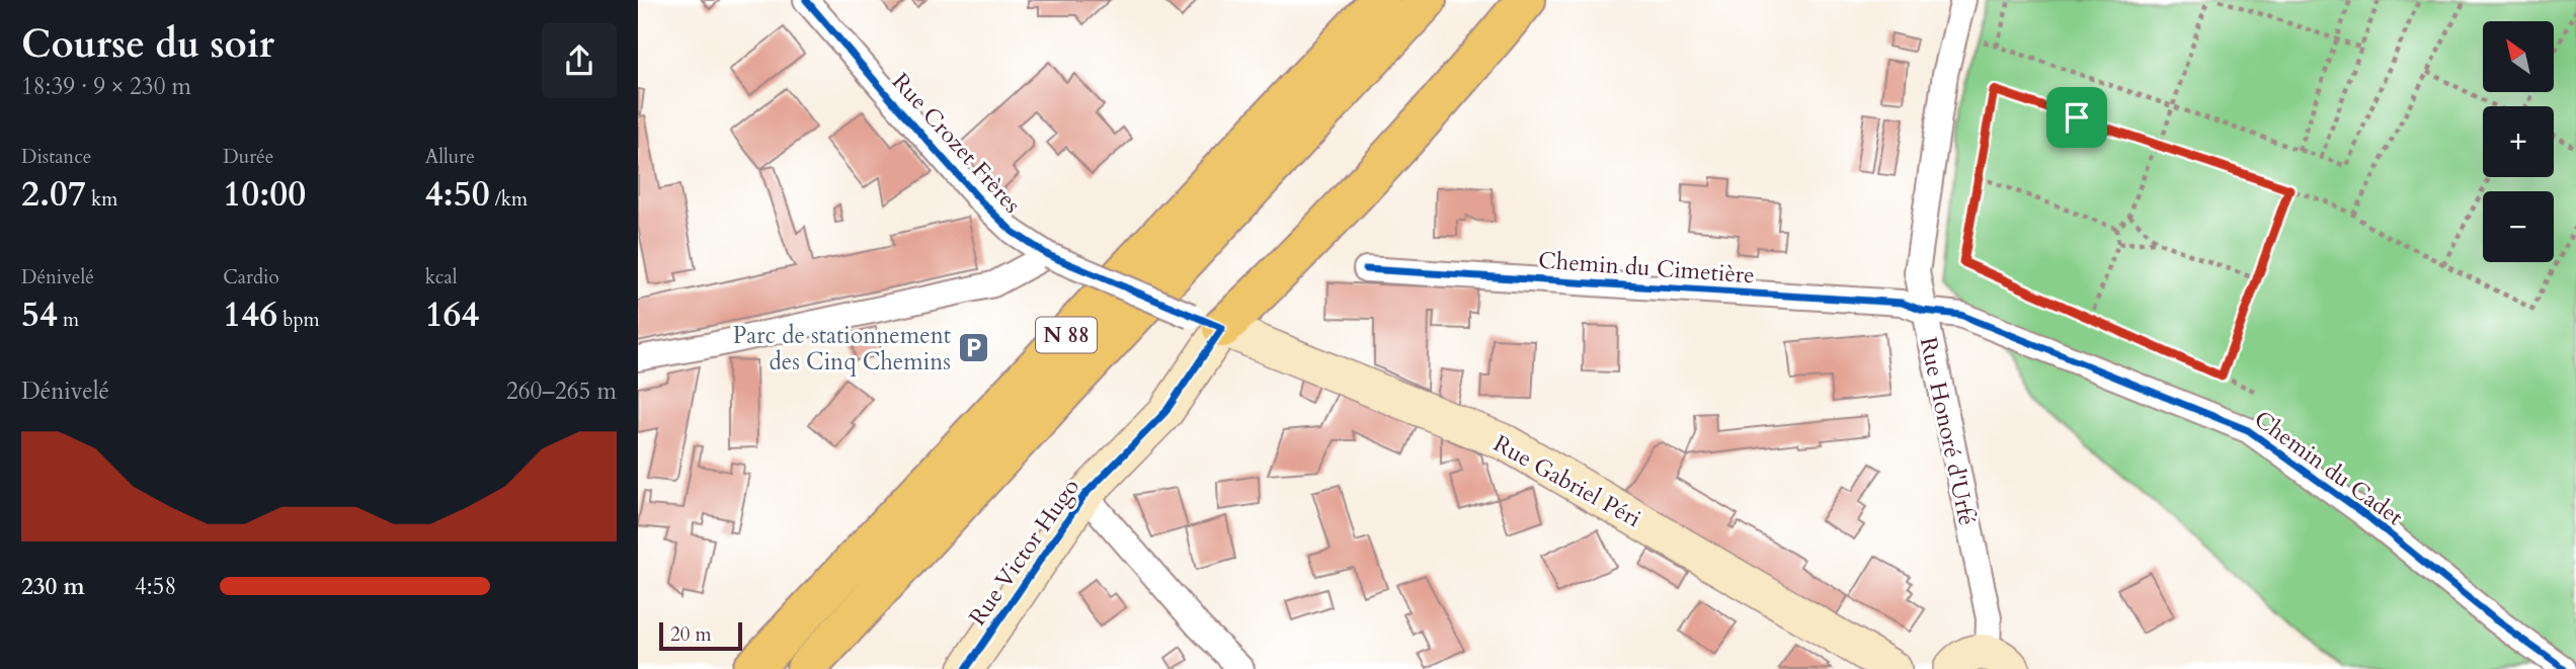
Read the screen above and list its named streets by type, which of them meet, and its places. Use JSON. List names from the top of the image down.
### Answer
{
  "streets": {
    "highway": ["N 88"],
    "main road": ["Rue Gabriel Péri", "Rue Victor Hugo"],
    "street": [
      "Rue Crozet Frères",
      "Chemin du Cimetière",
      "Rue Honoré d'Urfé",
      "Chemin du Cadet"
    ]
  },
  "crossings": [
    ["Rue Crozet Frères", "Rue Gabriel Péri"],
    ["Rue Crozet Frères", "Rue Victor Hugo"],
    ["Chemin du Cimetière", "Rue Honoré d'Urfé"],
    ["Chemin du Cimetière", "Chemin du Cadet"],
    ["Rue Honoré d'Urfé", "Chemin du Cadet"],
    ["Rue Gabriel Péri", "Rue Victor Hugo"]
  ],
  "places": {
    "parking": ["Parc de stationnement des Cinq Chemins"]
  },
  "scale_bar": "20 m",
  "north": "top left",
  "page": {
    "heading": ["Course du soir", "18:39 · 9 × 230 m"],
    "map_buttons": ["+", "−"],
    "stats": [
      ["Distance", "2.07 km"],
      ["Durée", "10:00"],
      ["Allure", "4:50 /km"],
      ["Dénivelé", "54 m"],
      ["Cardio", "146 bpm"],
      ["kcal", "164"]
    ],
    "chart": ["Dénivelé", "260–265 m"],
    "list": [
      {
        "name": "230 m",
        "note": "4:58"
      }
    ],
    "scale": "20 m"
  }
}
